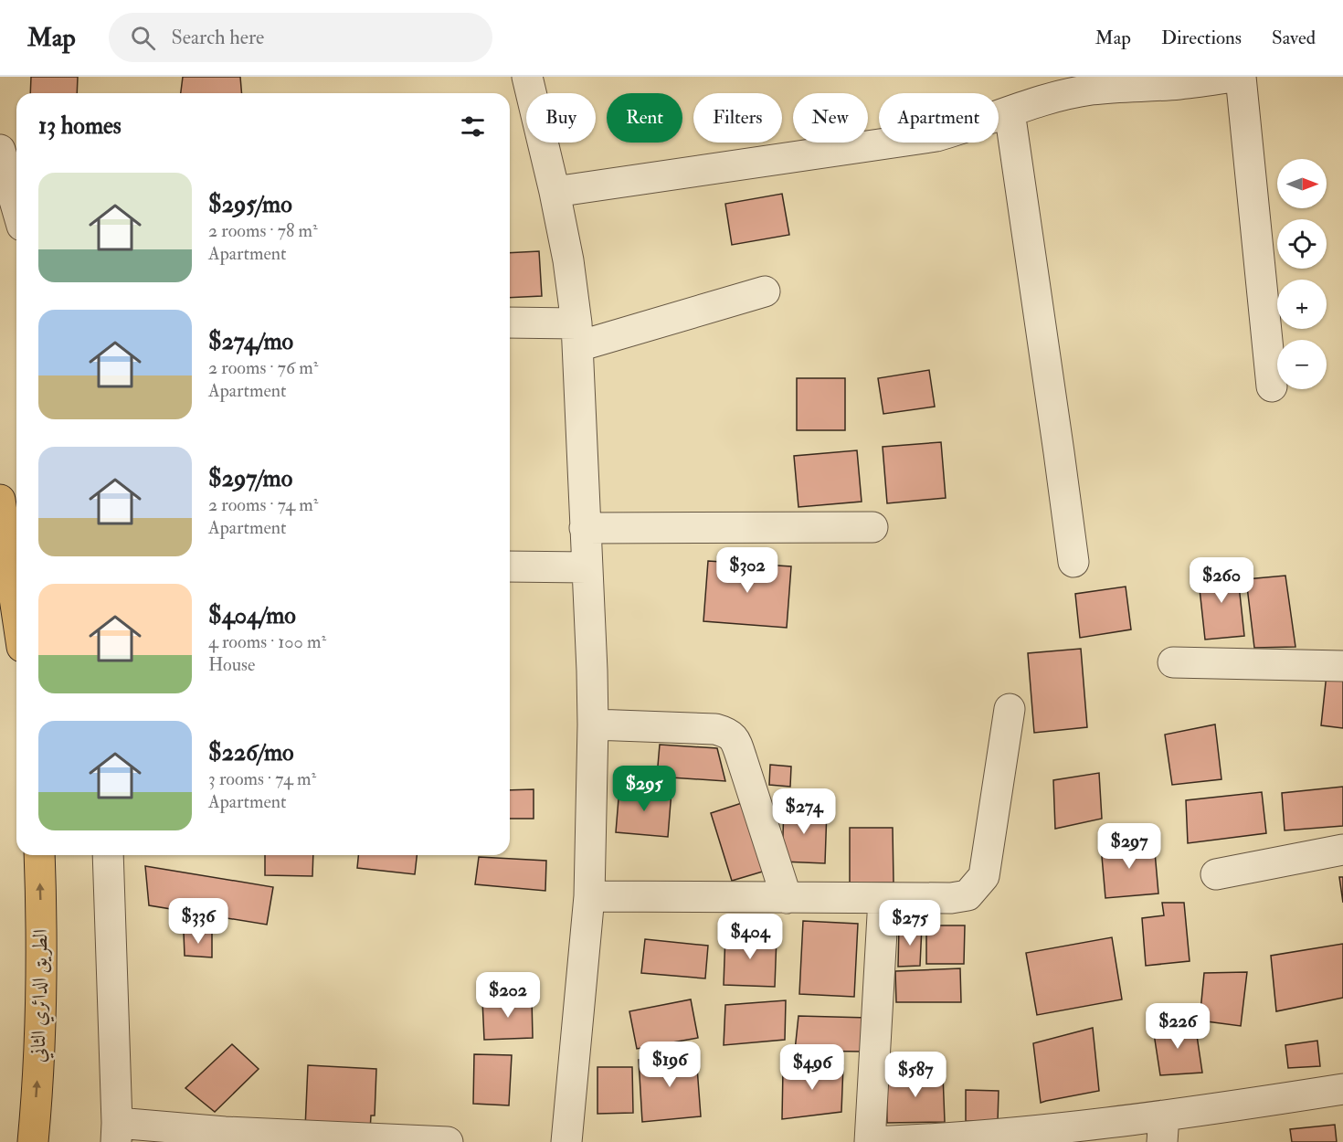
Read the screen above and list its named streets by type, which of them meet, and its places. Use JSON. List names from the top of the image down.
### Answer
{
  "streets": {
    "highway": ["الطريق الدائري الثاني"]
  },
  "one_way": ["الطريق الدائري الثاني"],
  "north": "right",
  "page": {
    "header": "Map",
    "search": "Search here",
    "nav": ["Map", "Directions", "Saved"],
    "chip": [
      "Buy",
      "Rent",
      "Filters",
      "New",
      "Apartment"
    ],
    "heading": "13 homes",
    "map_buttons": ["+", "−"],
    "list": [
      {
        "name": "$295/mo",
        "note": "2 rooms · 78 m² · Apartment"
      },
      {
        "name": "$274/mo",
        "note": "2 rooms · 76 m² · Apartment"
      },
      {
        "name": "$297/mo",
        "note": "2 rooms · 74 m² · Apartment"
      },
      {
        "name": "$404/mo",
        "note": "4 rooms · 100 m² · House"
      },
      {
        "name": "$226/mo",
        "note": "3 rooms · 74 m² · Apartment"
      }
    ],
    "price": [
      "$302",
      "$260",
      "$295",
      "$274",
      "$297",
      "$336",
      "$275",
      "$404",
      "$202",
      "$226",
      "$196",
      "$496",
      "$587"
    ]
  }
}
